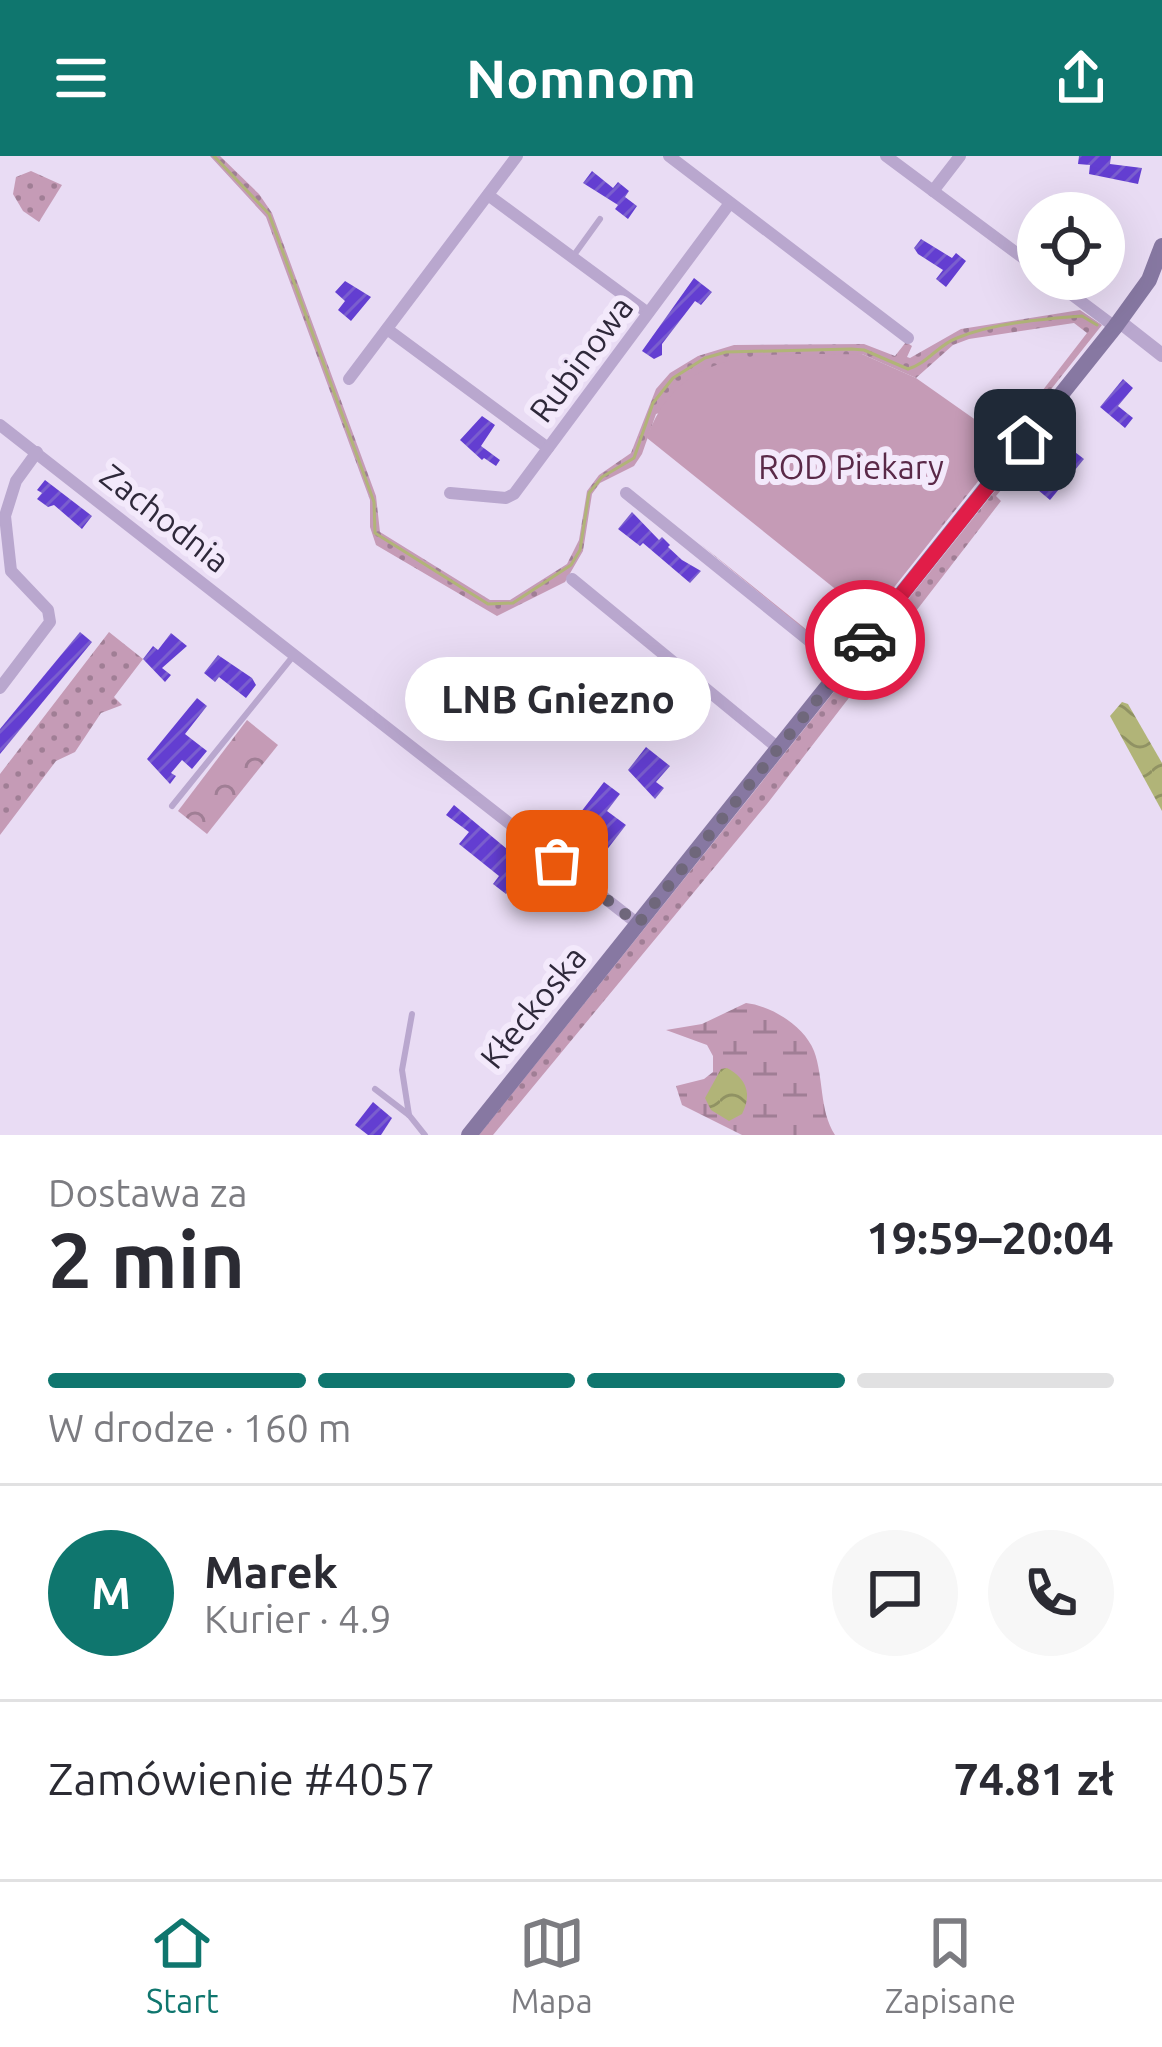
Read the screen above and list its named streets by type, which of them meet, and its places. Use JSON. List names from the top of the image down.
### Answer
{
  "streets": {
    "main road": ["Kłeckoska"],
    "street": ["Rubinowa", "Zachodnia"]
  },
  "crossings": [
    ["Zachodnia", "Kłeckoska"]
  ],
  "parks": ["ROD Piekary"],
  "places": ["LNB Gniezno"],
  "page": {
    "header": "Nomnom",
    "bubble": "LNB Gniezno",
    "heading": ["2 min", "Dostawa za", "19:59–20:04"],
    "panel": [
      "Marek",
      "Kurier · 4.9",
      "Zamówienie #4057",
      "74.81 zł"
    ],
    "bar": "W drodze · 160 m",
    "round": "M",
    "tabs": ["Start", "Mapa", "Zapisane"]
  }
}
